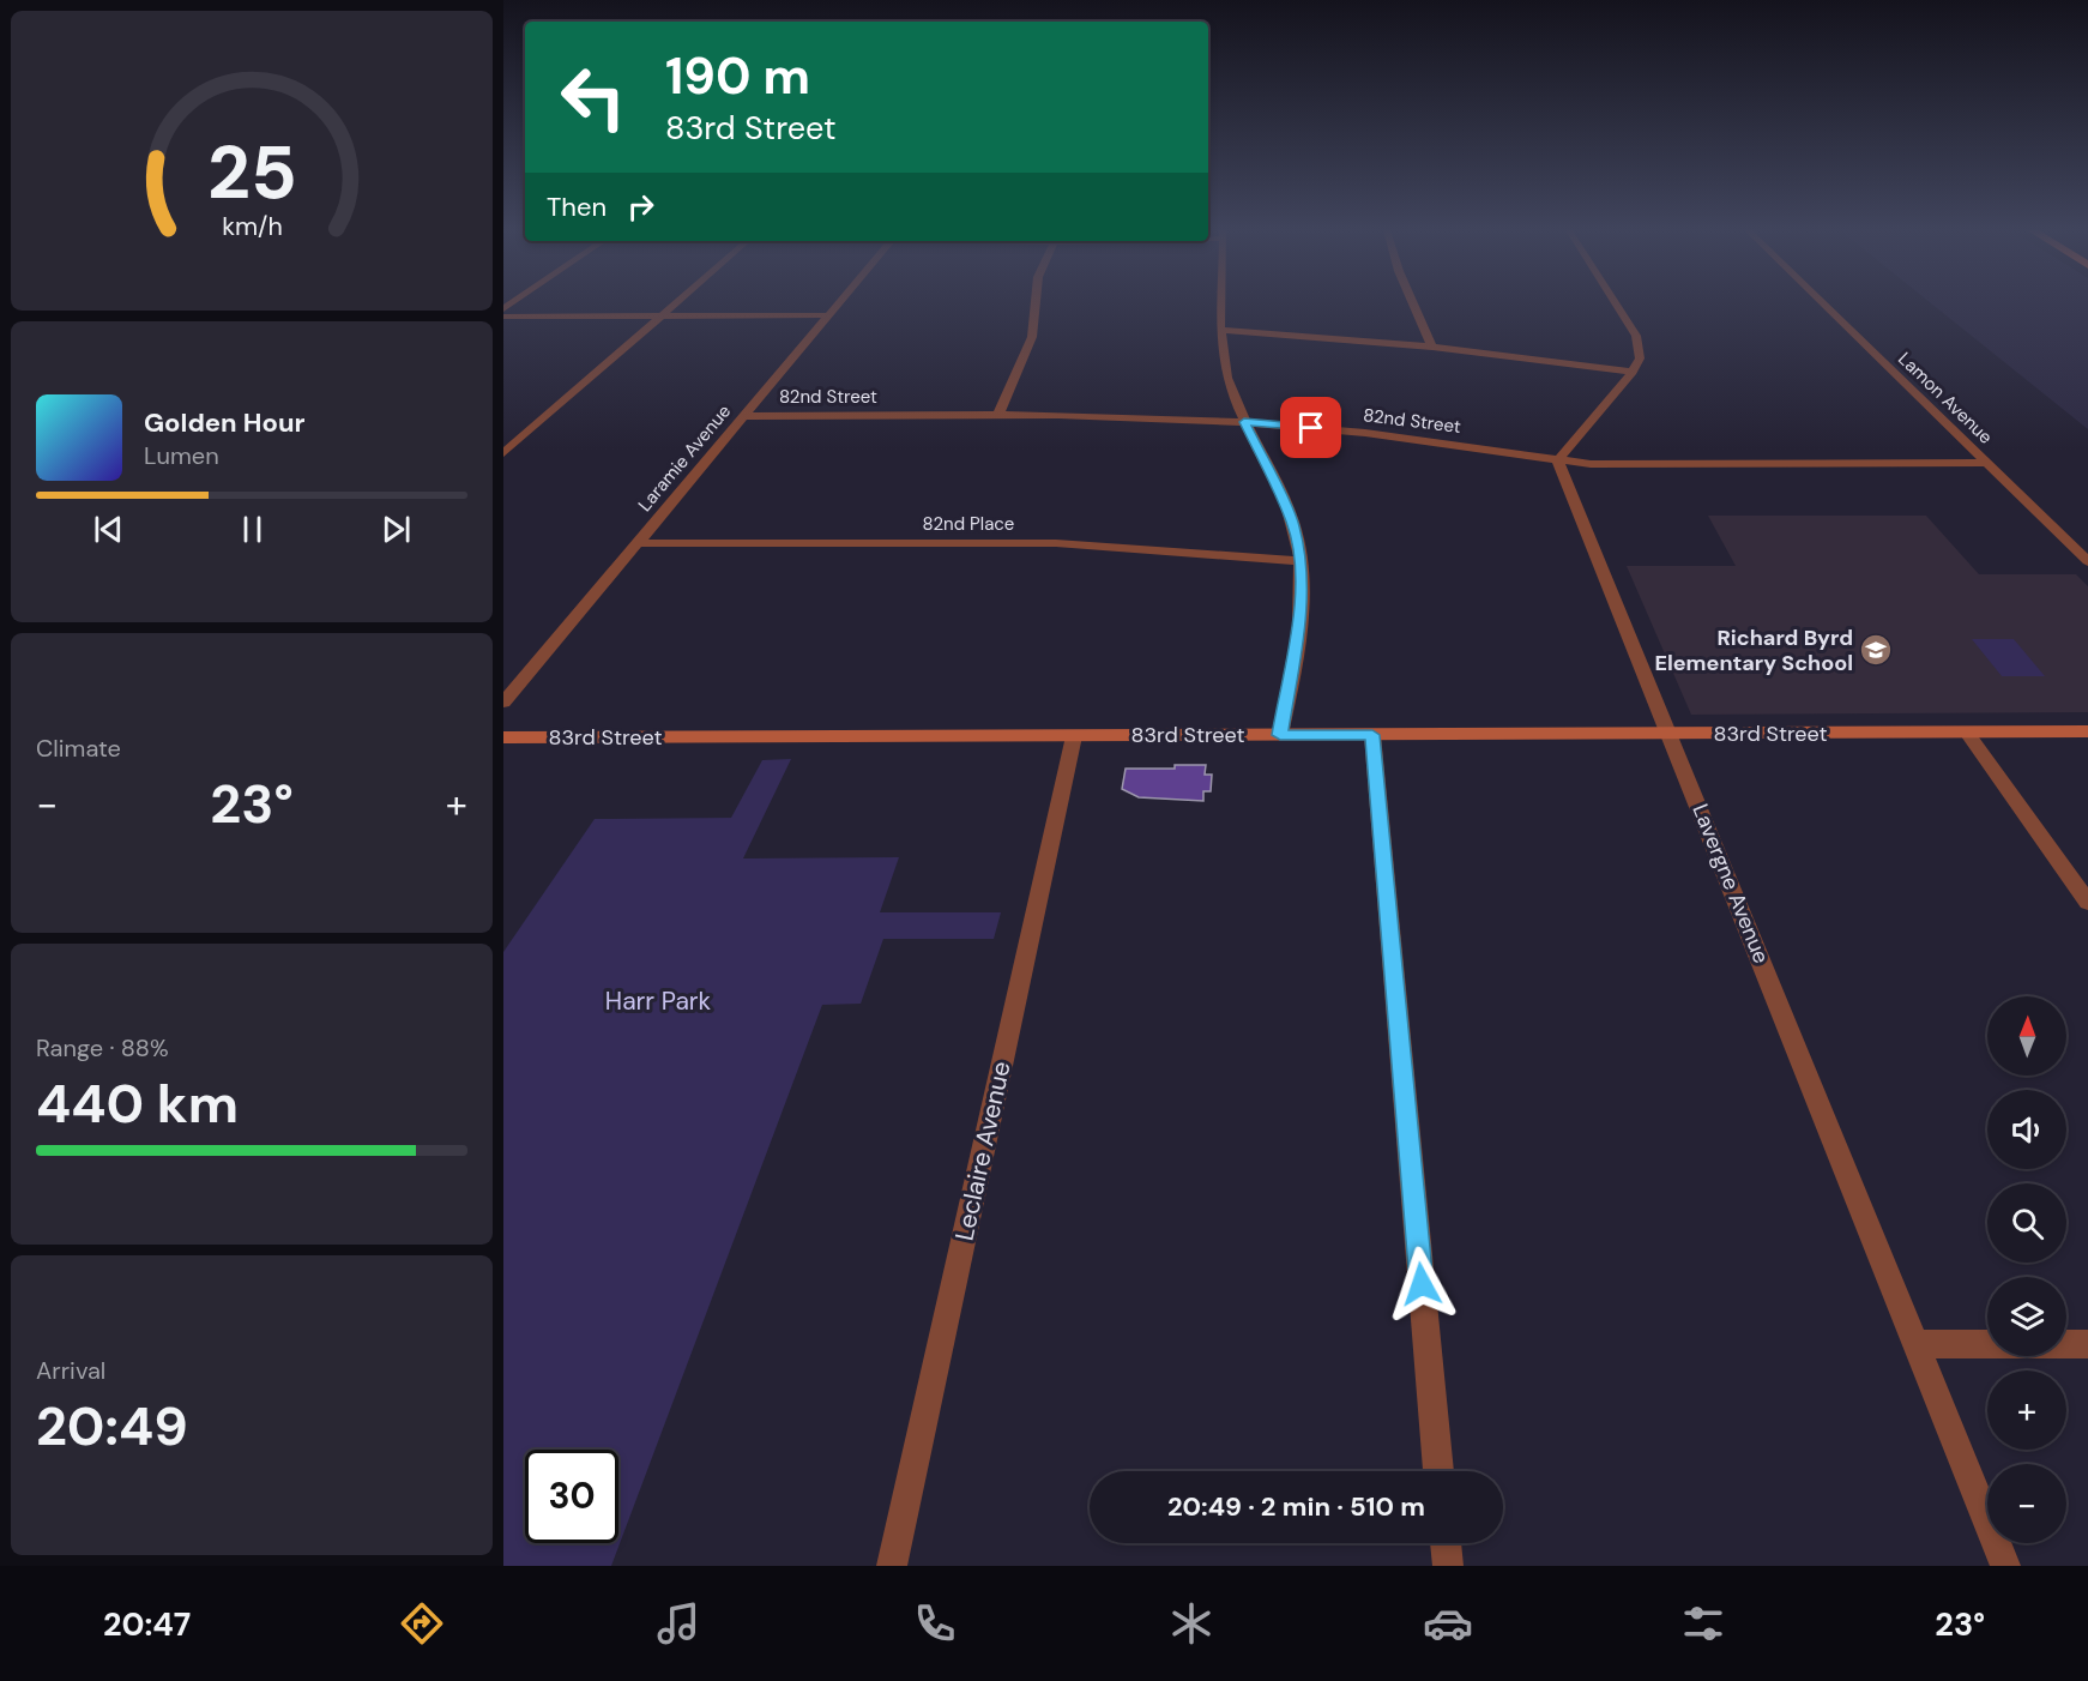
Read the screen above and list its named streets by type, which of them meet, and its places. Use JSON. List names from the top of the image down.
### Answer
{
  "streets": {
    "street": [
      "82nd Street",
      "Lamon Avenue",
      "Laramie Avenue",
      "82nd Place",
      "83rd Street",
      "Lavergne Avenue",
      "Leclaire Avenue"
    ]
  },
  "crossings": [
    ["82nd Street", "Lamon Avenue"],
    ["82nd Street", "Laramie Avenue"],
    ["82nd Street", "Lavergne Avenue"],
    ["Laramie Avenue", "82nd Place"],
    ["83rd Street", "Lavergne Avenue"],
    ["83rd Street", "Leclaire Avenue"]
  ],
  "parks": ["Harr Park"],
  "places": {
    "school or university": ["Richard Byrd Elementary School"]
  },
  "north": "top",
  "page": {
    "turn": ["190 m", "83rd Street"],
    "then": "Then",
    "song": ["Golden Hour", "Lumen"],
    "tile": [
      "Climate",
      ["Range · 88%", "440 km"],
      ["Arrival", "20:49"]
    ],
    "heat": ["−", "23°", "+"],
    "map_buttons": ["+", "−"],
    "limit": "30",
    "trip": "20:49 · 2 min · 510 m",
    "tabs": ["20:47", "23°"],
    "gauge": ["25", "km/h"]
  }
}
